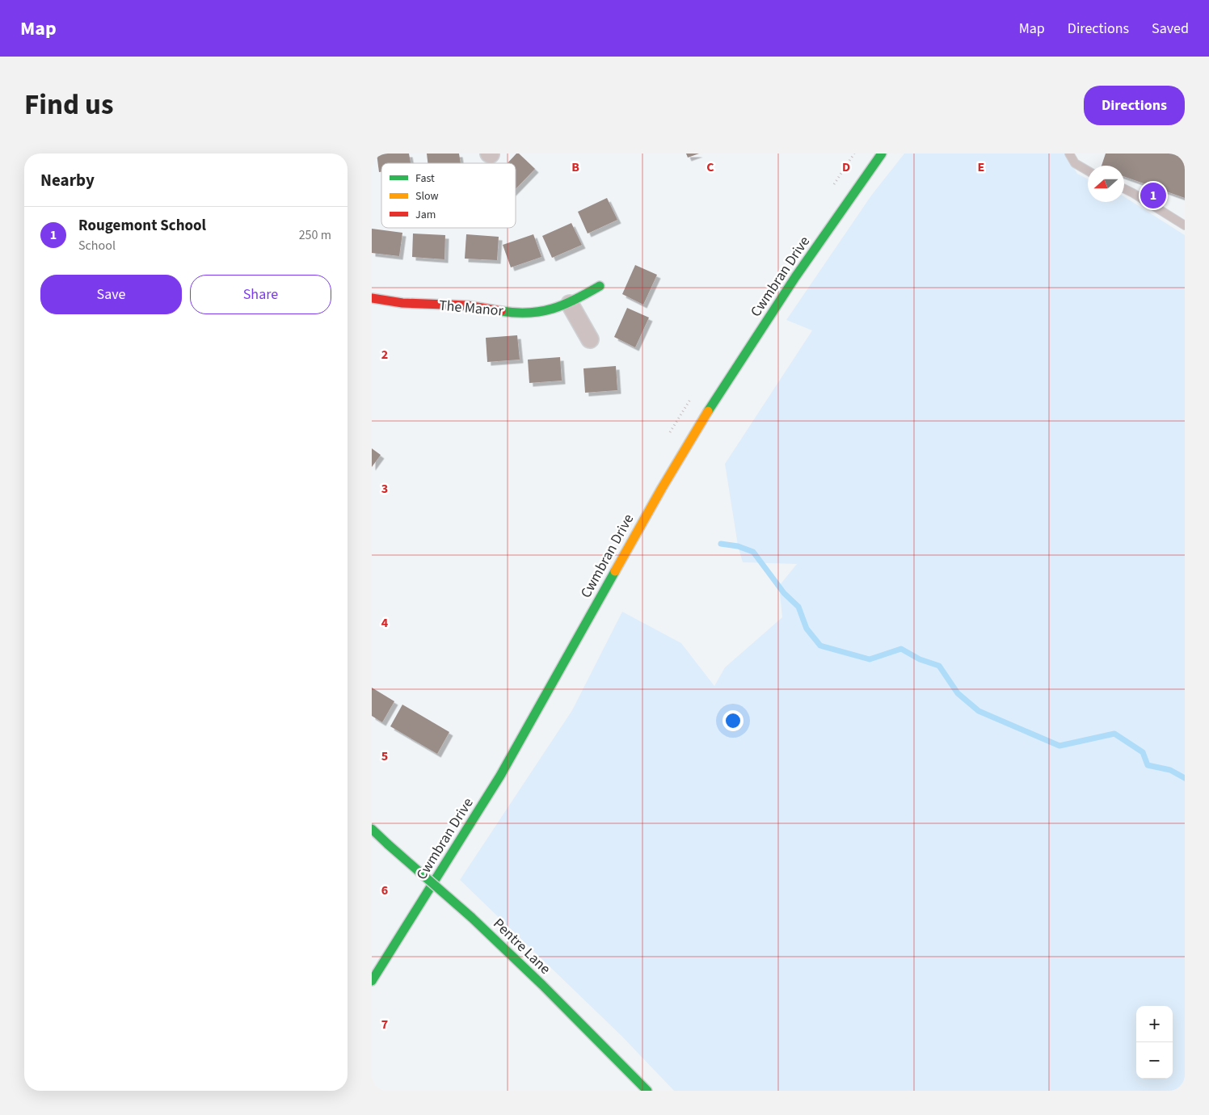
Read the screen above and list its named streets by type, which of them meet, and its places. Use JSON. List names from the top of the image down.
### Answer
{
  "streets": {
    "main road": ["Cwmbran Drive", "The Manor", "Pentre Lane"]
  },
  "legend": ["Fast", "Slow", "Jam"],
  "north": "left",
  "page": {
    "header": "Map",
    "nav": ["Map", "Directions", "Saved"],
    "title": "Find us",
    "buttons": [
      "Directions",
      ["Save", "Share"]
    ],
    "heading": "Nearby",
    "pins": "1",
    "list": [
      {
        "mark": "1",
        "name": "Rougemont School",
        "note": "School",
        "value": "250 m"
      }
    ],
    "map_buttons": ["+", "−"]
  },
  "grid": {
    "columns": [
      "B",
      "C",
      "D",
      "E"
    ],
    "rows": [
      "2",
      "3",
      "4",
      "5",
      "6",
      "7"
    ]
  }
}
